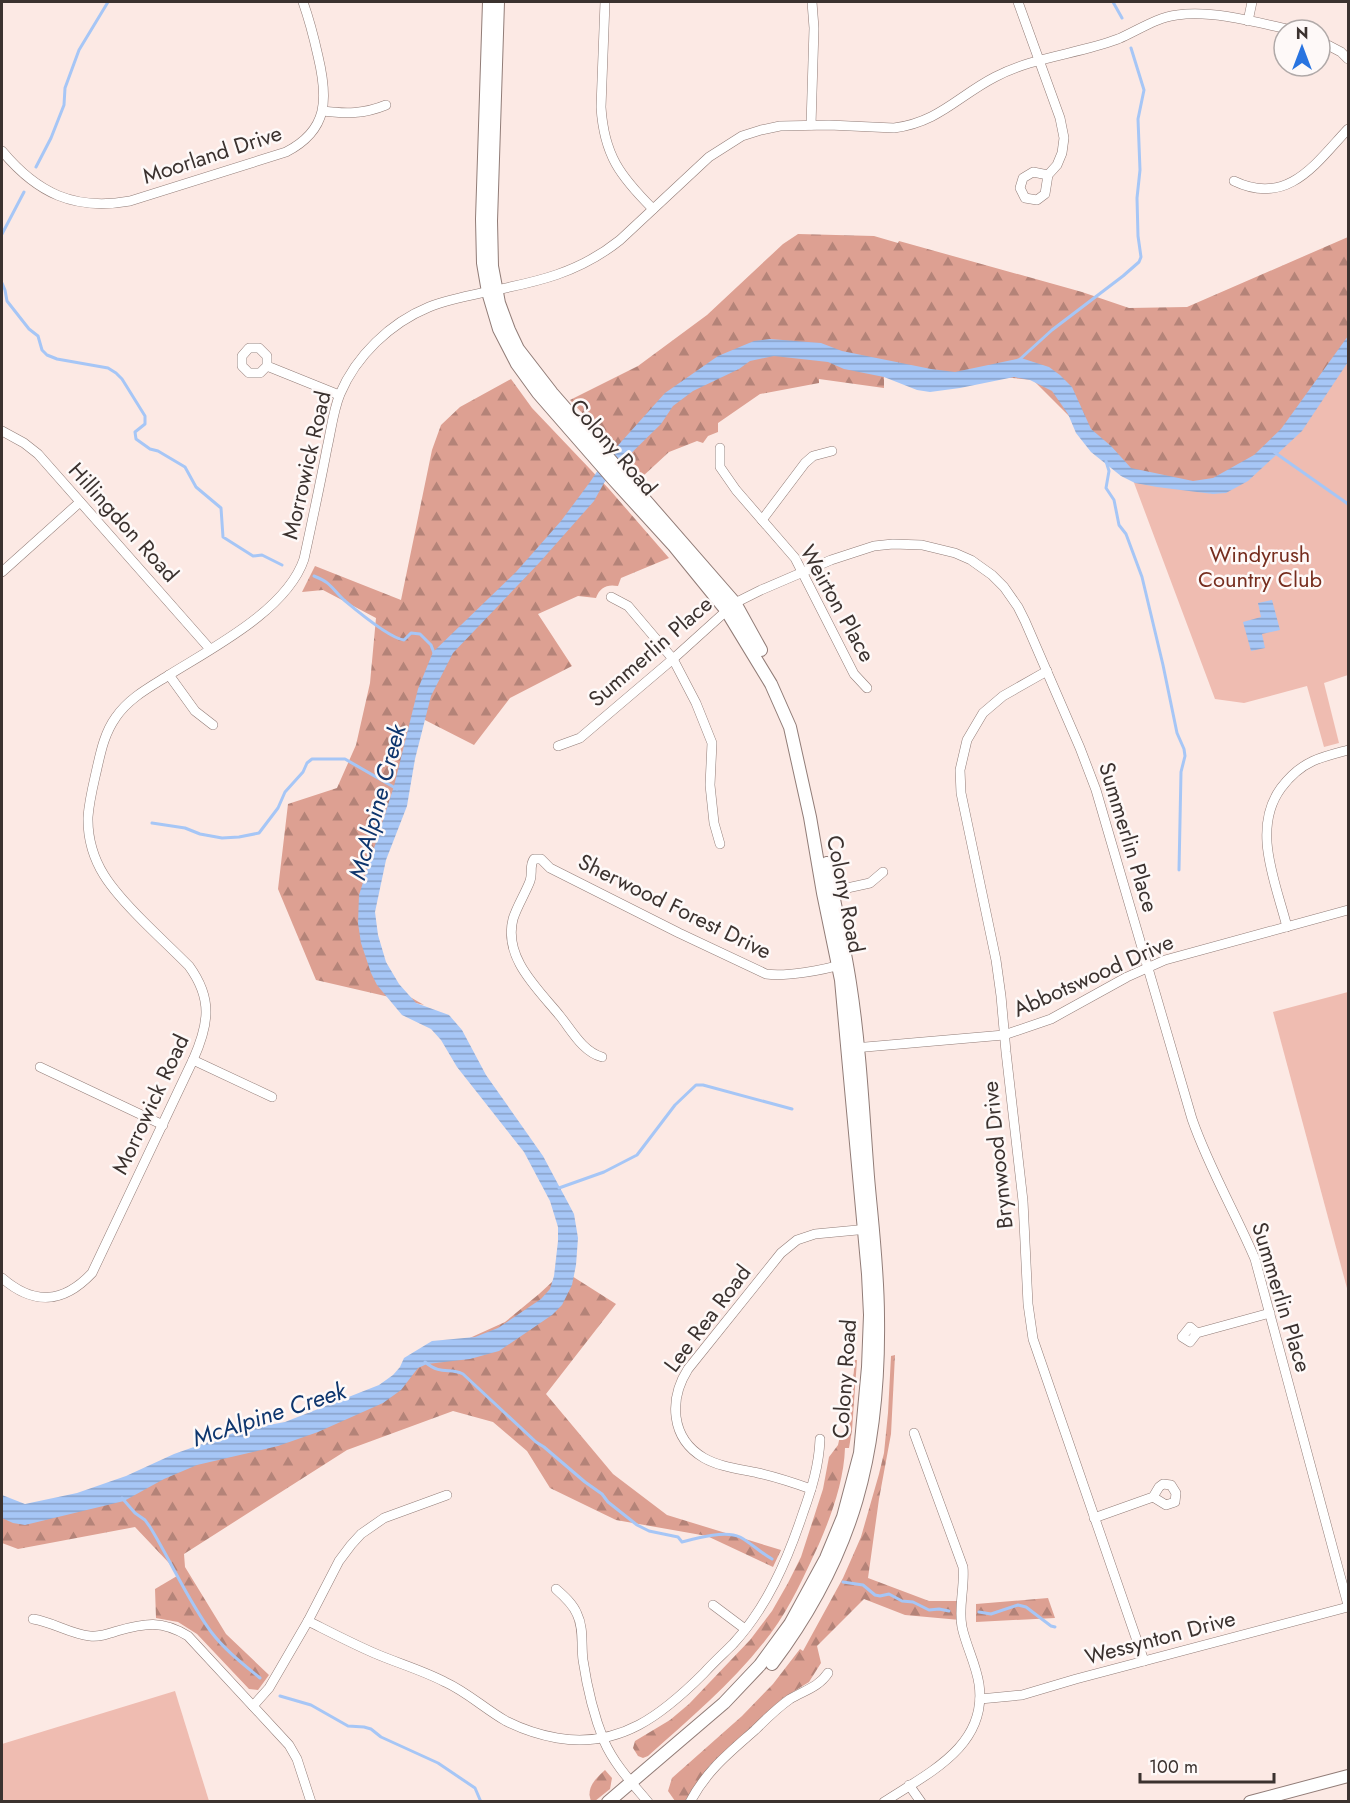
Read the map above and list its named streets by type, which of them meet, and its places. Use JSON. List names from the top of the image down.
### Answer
{
  "streets": {
    "main road": ["Colony Road"],
    "street": [
      "Moorland Drive",
      "Morrowick Road",
      "Hillingdon Road",
      "Weirton Place",
      "Summerlin Place",
      "Sherwood Forest Drive",
      "Abbotswood Drive",
      "Brynwood Drive",
      "Lee Rea Road",
      "Wessynton Drive"
    ]
  },
  "crossings": [
    ["Colony Road", "Morrowick Road"],
    ["Colony Road", "Summerlin Place"],
    ["Colony Road", "Sherwood Forest Drive"],
    ["Colony Road", "Abbotswood Drive"],
    ["Colony Road", "Lee Rea Road"],
    ["Morrowick Road", "Hillingdon Road"],
    ["Weirton Place", "Summerlin Place"],
    ["Summerlin Place", "Abbotswood Drive"],
    ["Summerlin Place", "Brynwood Drive"],
    ["Summerlin Place", "Wessynton Drive"],
    ["Abbotswood Drive", "Brynwood Drive"],
    ["Brynwood Drive", "Wessynton Drive"]
  ],
  "water": ["McAlpine Creek"],
  "parks": ["Windyrush Country Club"],
  "scale_bar": "100 m",
  "north": "top"
}
